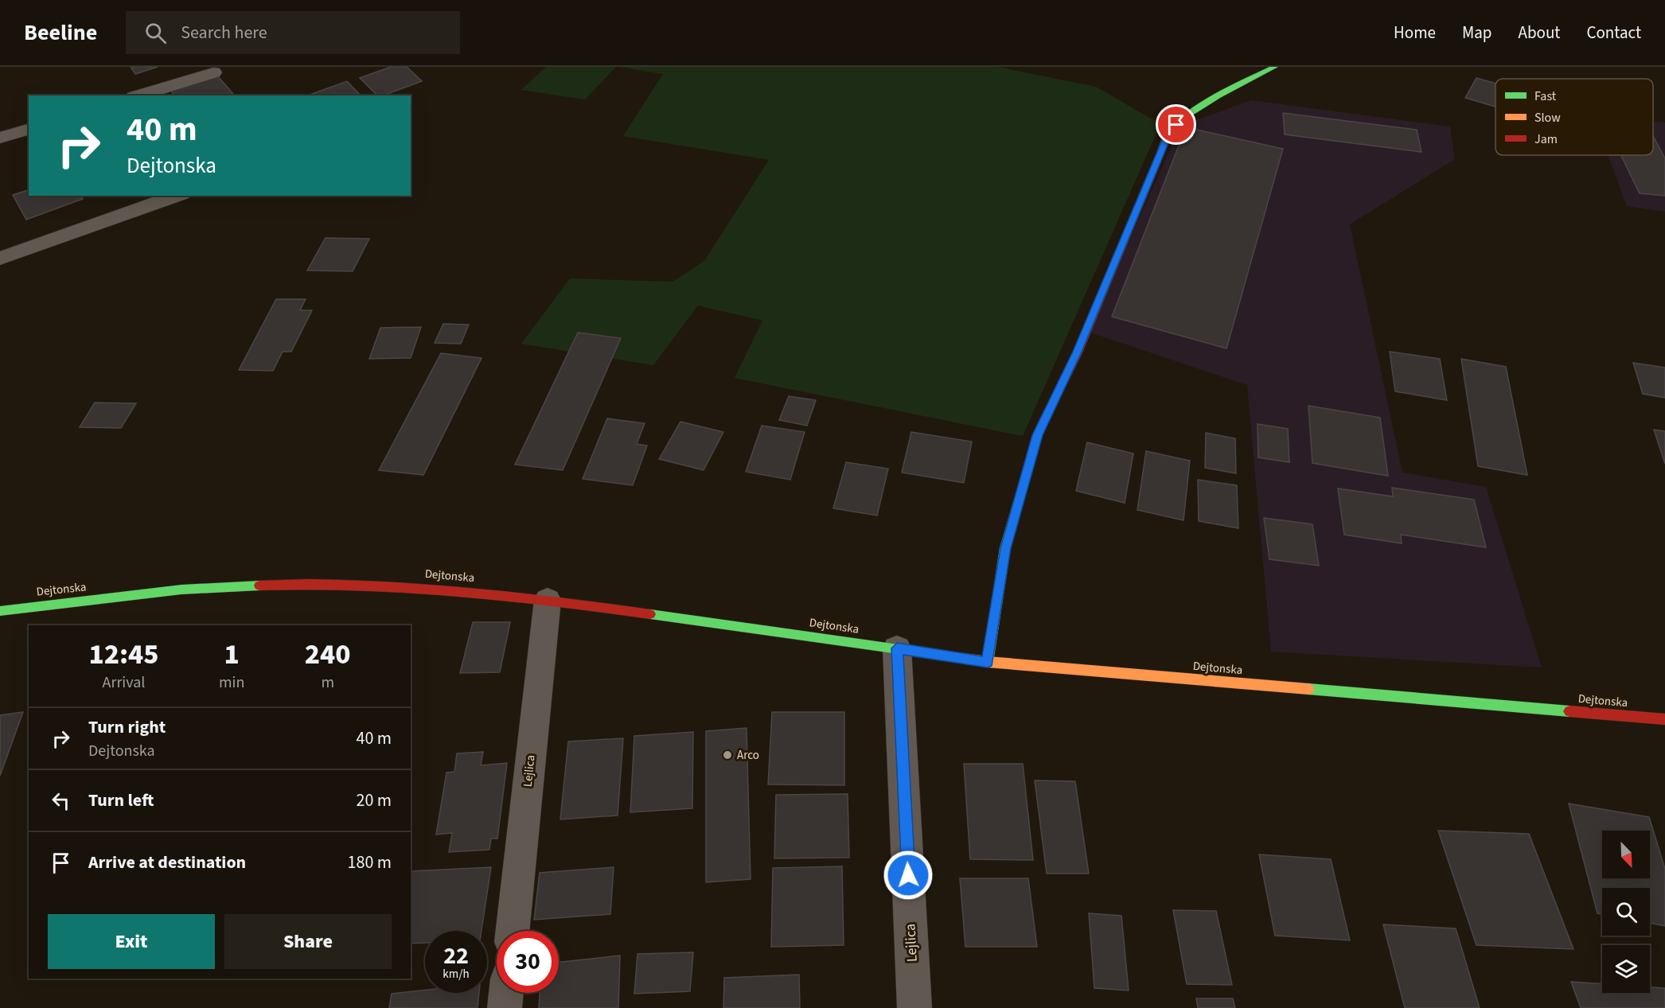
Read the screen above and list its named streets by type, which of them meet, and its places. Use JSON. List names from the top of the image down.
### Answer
{
  "streets": {
    "main road": ["Dejtonska"],
    "street": ["Lejlica"]
  },
  "crossings": [
    ["Dejtonska", "Lejlica"]
  ],
  "places": ["Arco"],
  "legend": ["Fast", "Slow", "Jam"],
  "north": "bottom right",
  "page": {
    "header": "Beeline",
    "search": "Search here",
    "nav": [
      "Home",
      "Map",
      "About",
      "Contact"
    ],
    "turn": ["40 m", "Dejtonska"],
    "eta": [
      "12:45",
      "Arrival",
      "1",
      "min",
      "240",
      "m"
    ],
    "list": [
      {
        "name": "Turn right",
        "note": "Dejtonska",
        "value": "40 m"
      },
      {
        "name": "Turn left",
        "value": "20 m"
      },
      {
        "name": "Arrive at destination",
        "value": "180 m"
      }
    ],
    "buttons": ["Exit", "Share"],
    "speed": "22 km/h",
    "limit": "30"
  }
}
